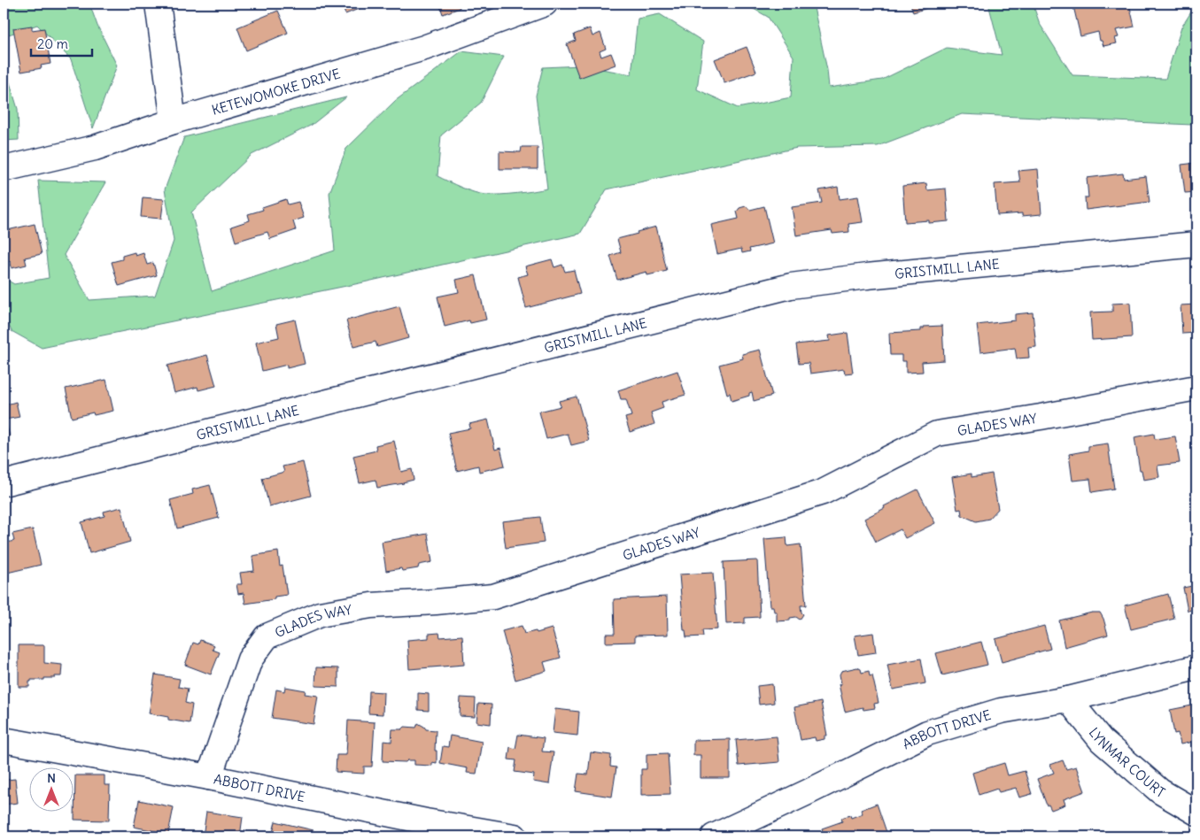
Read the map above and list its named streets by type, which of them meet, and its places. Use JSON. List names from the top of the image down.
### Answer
{
  "streets": {
    "street": [
      "KETEWOMOKE DRIVE",
      "GRISTMILL LANE",
      "GLADES WAY",
      "ABBOTT DRIVE",
      "LYNMAR COURT"
    ]
  },
  "crossings": [
    ["GLADES WAY", "ABBOTT DRIVE"],
    ["ABBOTT DRIVE", "LYNMAR COURT"]
  ],
  "scale_bar": "20 m",
  "north": "top"
}
